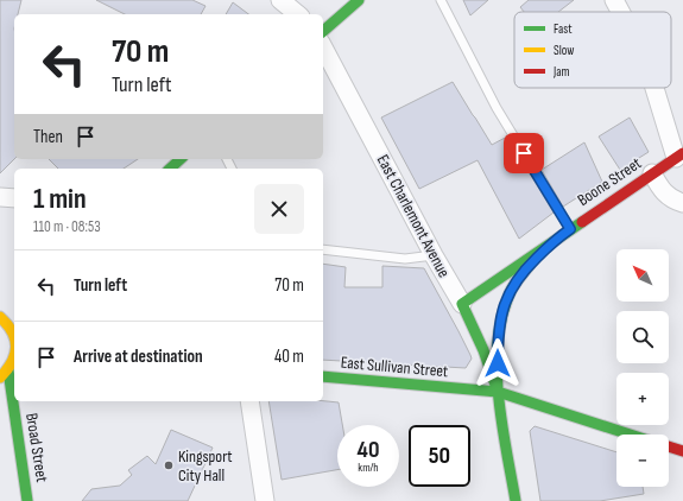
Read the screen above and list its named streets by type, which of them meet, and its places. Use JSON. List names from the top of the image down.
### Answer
{
  "streets": {
    "main road": [
      "Boone Street",
      "East Charlemont Avenue",
      "East Sullivan Street",
      "Broad Street"
    ]
  },
  "crossings": [
    ["Boone Street", "East Charlemont Avenue"],
    ["East Charlemont Avenue", "East Sullivan Street"]
  ],
  "places": ["Kingsport City Hall"],
  "legend": ["Fast", "Slow", "Jam"],
  "north": "top left",
  "page": {
    "turn": ["70 m", "Turn left"],
    "then": "Then",
    "heading": ["1 min", "110 m · 08:53"],
    "map_buttons": ["+", "−"],
    "list": [
      {
        "name": "Turn left",
        "value": "70 m"
      },
      {
        "name": "Arrive at destination",
        "value": "40 m"
      }
    ],
    "speed": "40 km/h",
    "limit": "50"
  }
}
